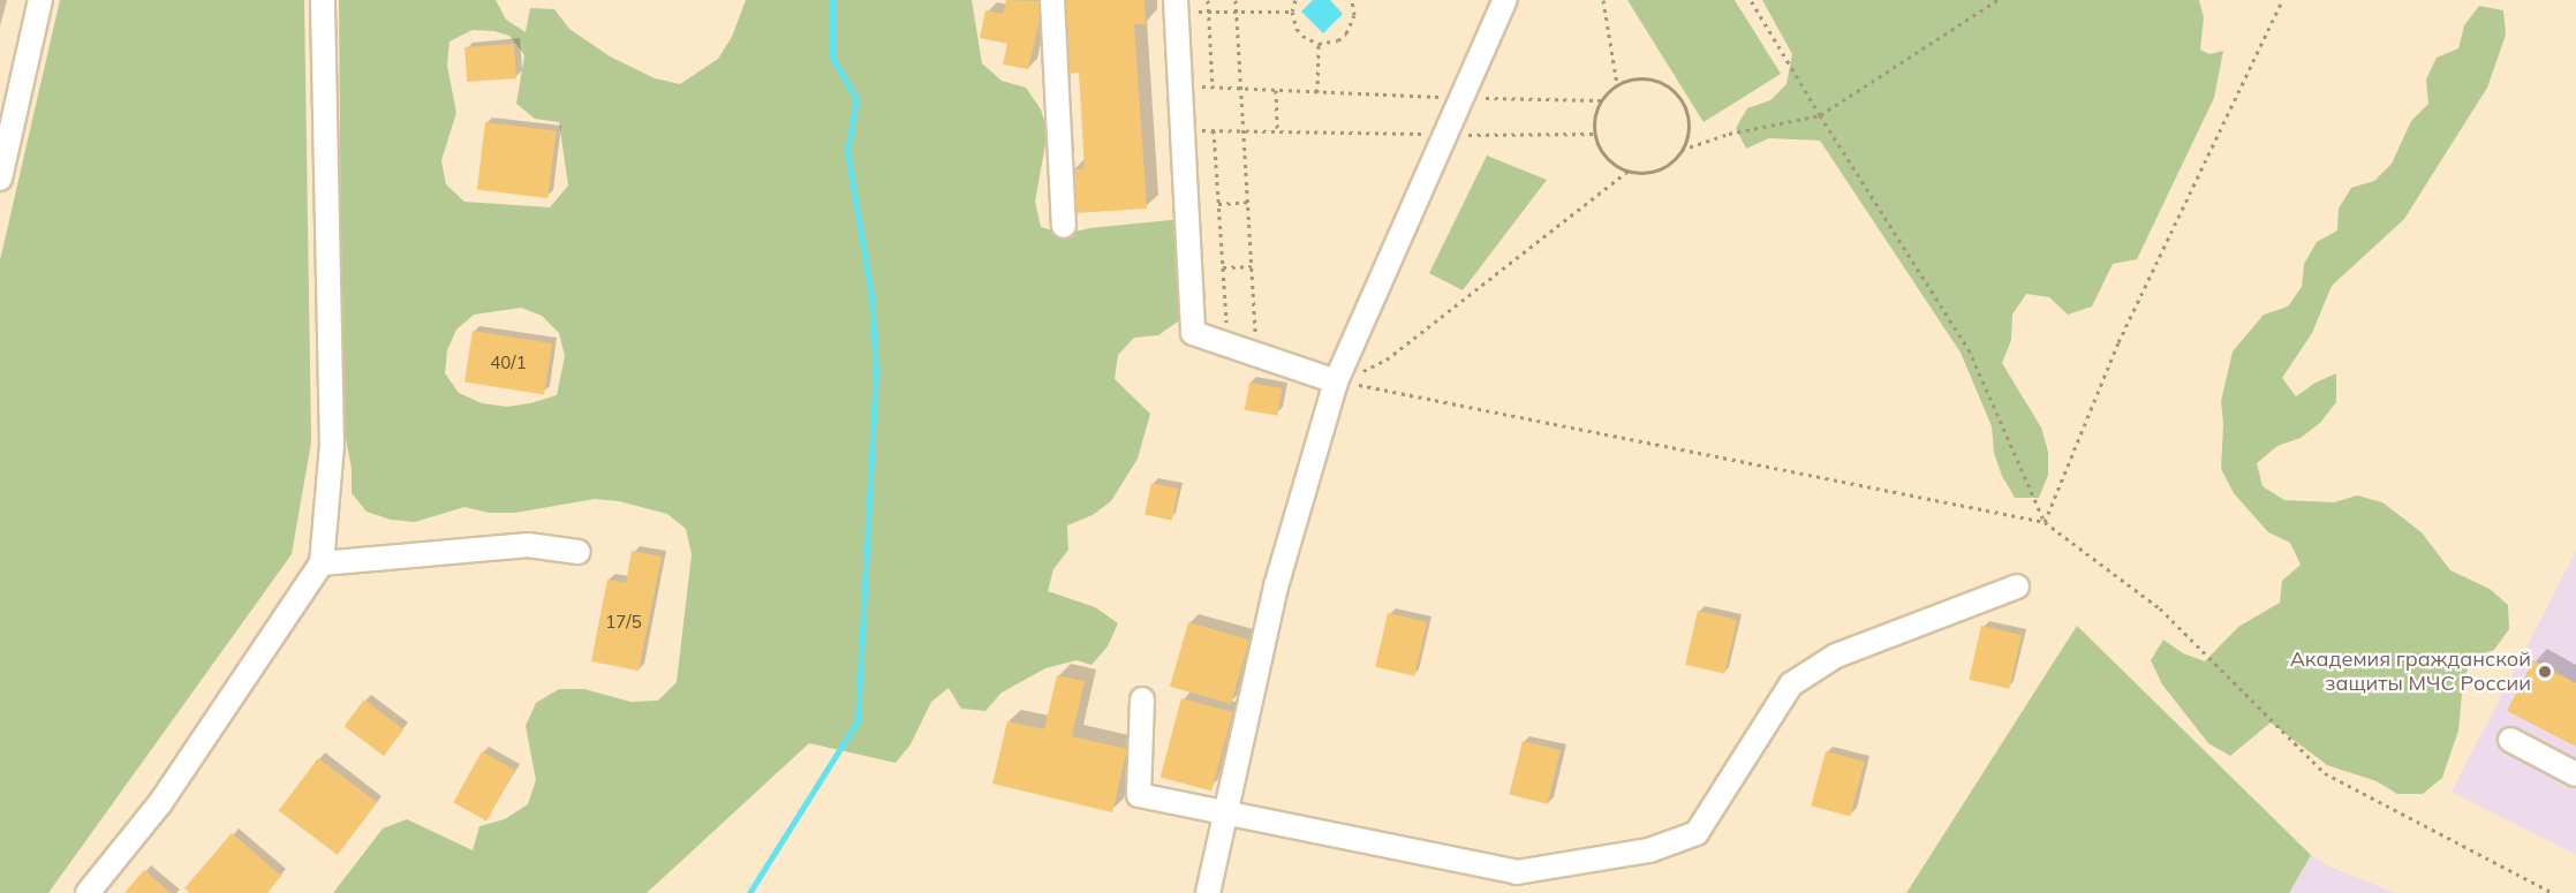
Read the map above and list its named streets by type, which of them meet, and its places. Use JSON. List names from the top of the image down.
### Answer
{
  "places": ["Академия гражданской защиты МЧС России"],
  "house_numbers": ["40/1", "17/5"]
}
